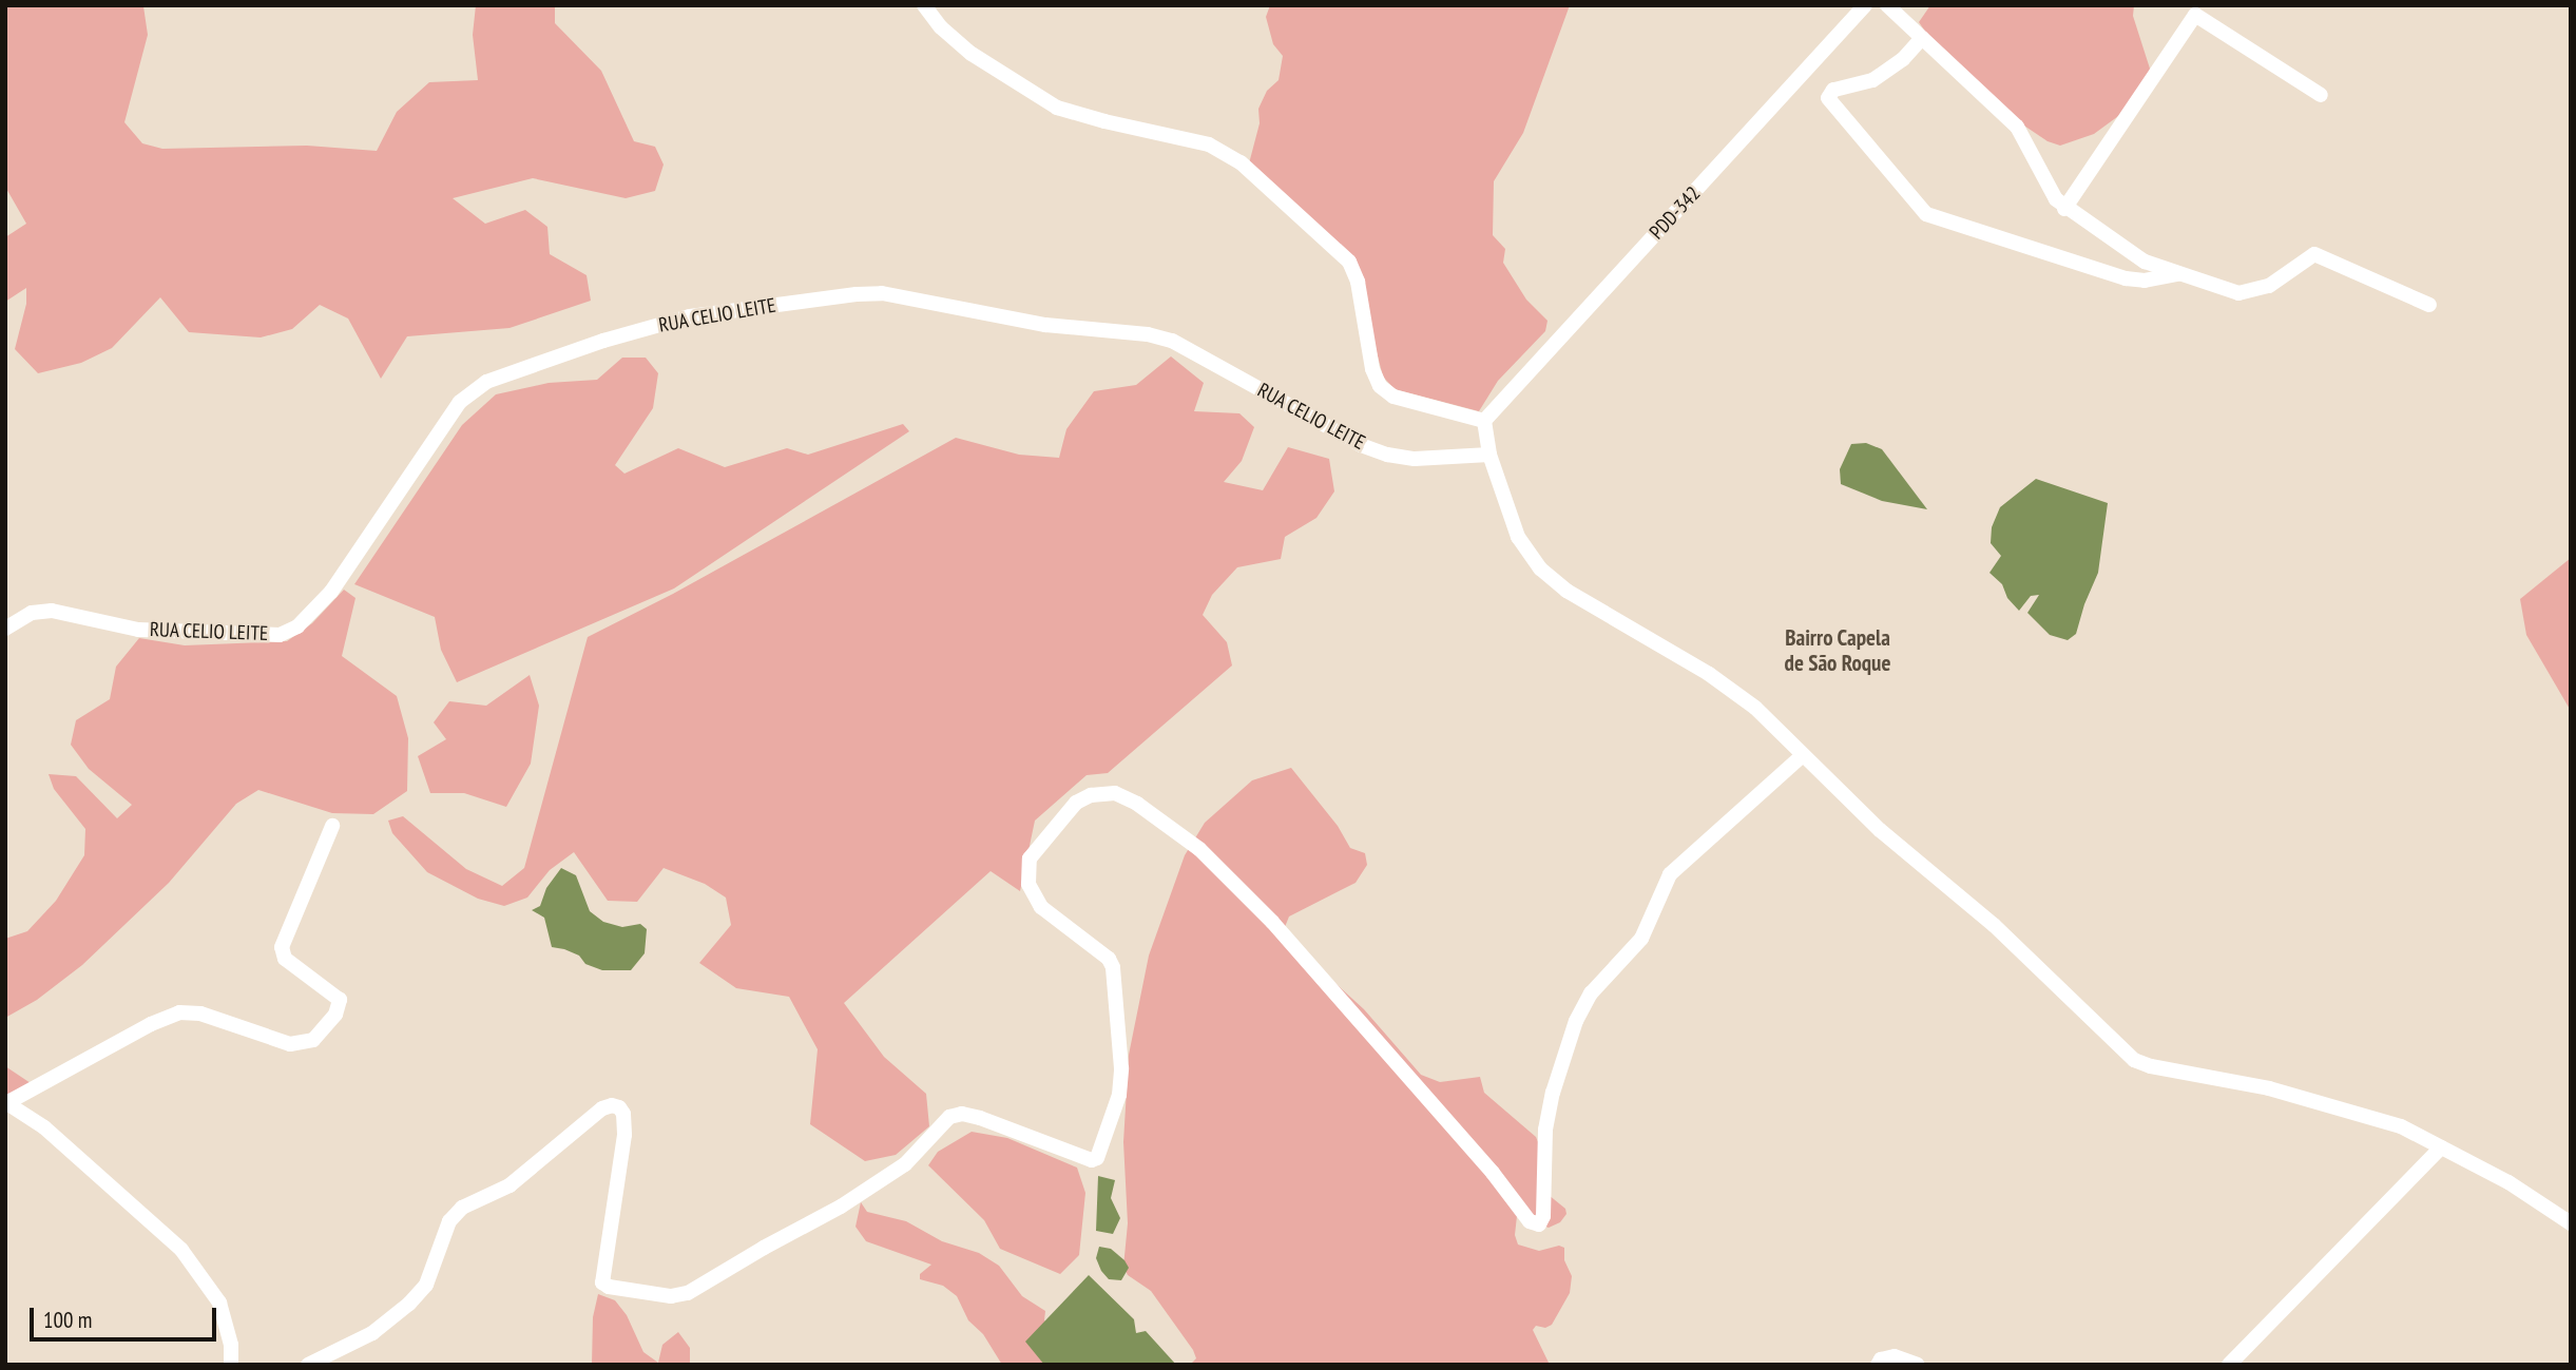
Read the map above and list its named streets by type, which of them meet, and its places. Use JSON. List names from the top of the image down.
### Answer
{
  "streets": {
    "street": ["PDD-342", "RUA CELIO LEITE"]
  },
  "districts": ["Bairro Capela de São Roque"],
  "scale_bar": "100 m"
}
